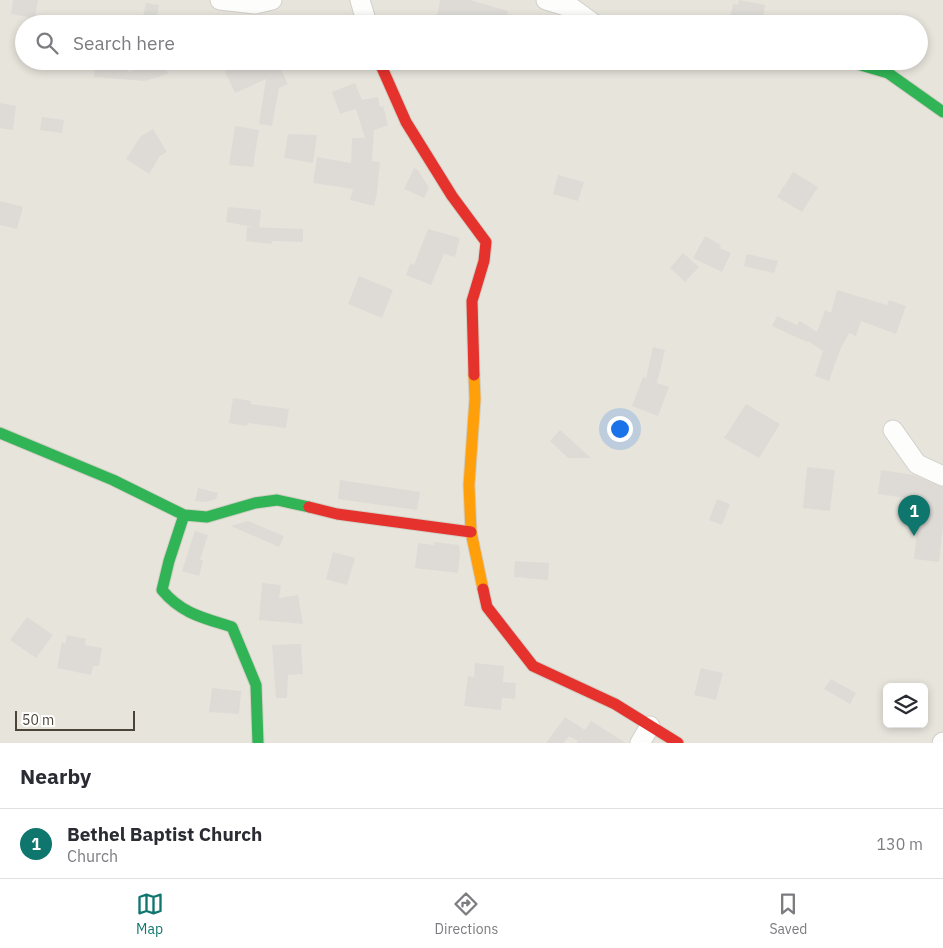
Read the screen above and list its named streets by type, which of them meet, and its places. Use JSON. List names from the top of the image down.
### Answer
{
  "scale_bar": "50 m",
  "page": {
    "search": "Search here",
    "pins": "1",
    "scale": "50 m",
    "heading": "Nearby",
    "list": [
      {
        "mark": "1",
        "name": "Bethel Baptist Church",
        "note": "Church",
        "value": "130 m"
      }
    ],
    "nav": ["Map", "Directions", "Saved"]
  }
}
